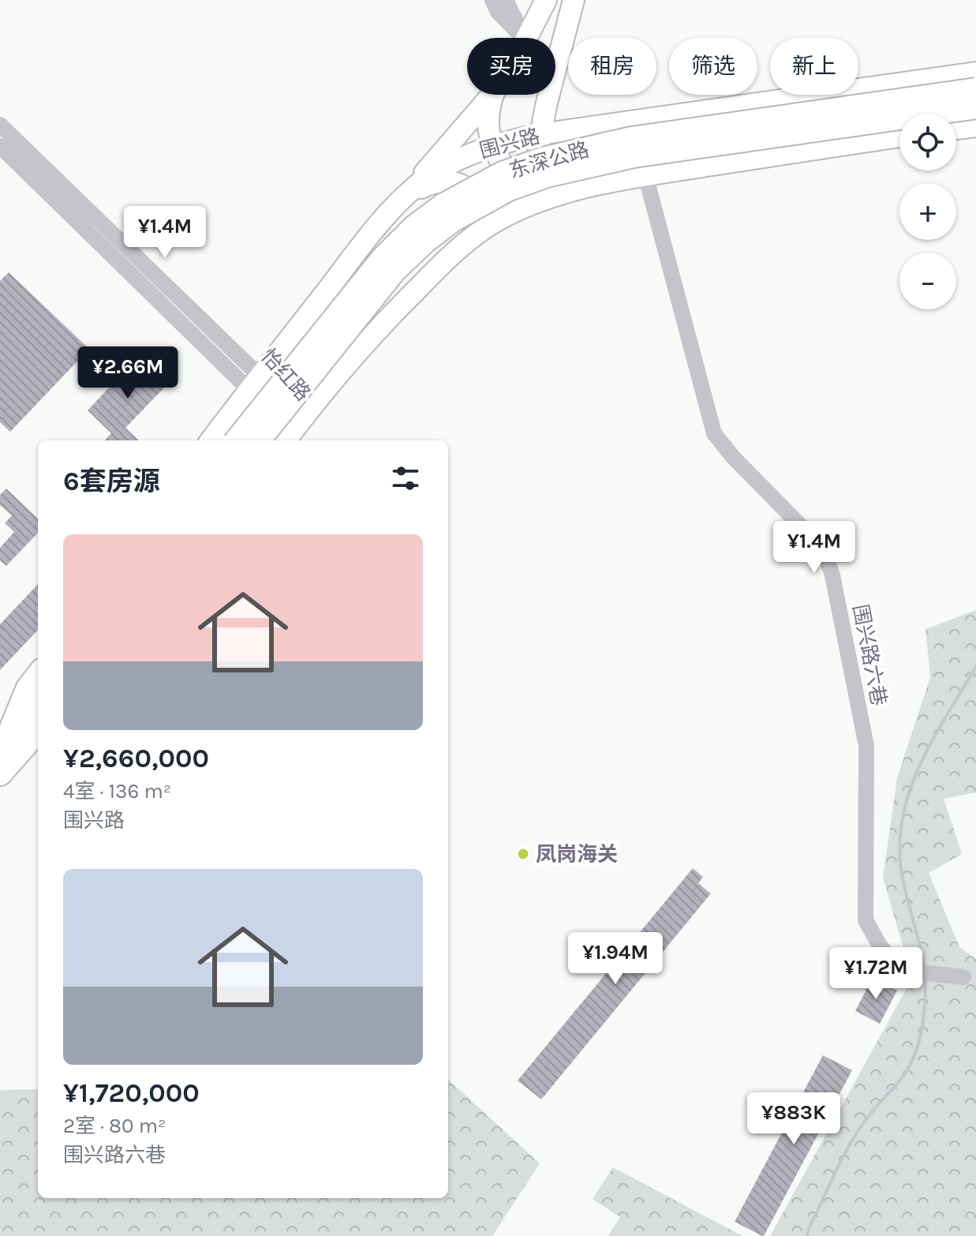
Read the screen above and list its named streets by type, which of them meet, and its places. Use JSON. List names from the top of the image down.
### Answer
{
  "streets": {
    "highway": ["东深公路"],
    "main road": ["围兴路"],
    "street": ["怡红路", "围兴路六巷"]
  },
  "crossings": [
    ["围兴路", "怡红路"]
  ],
  "places": ["凤岗海关"],
  "page": {
    "chip": [
      "买房",
      "租房",
      "筛选",
      "新上"
    ],
    "map_buttons": ["+", "−"],
    "price": [
      "¥1.4M",
      "¥2.66M",
      "¥1.4M",
      "¥1.94M",
      "¥1.72M",
      "¥883K"
    ],
    "heading": "6套房源",
    "list": [
      {
        "name": "¥2,660,000",
        "note": "4室 · 136 m² · 围兴路"
      },
      {
        "name": "¥1,720,000",
        "note": "2室 · 80 m² · 围兴路六巷"
      }
    ]
  }
}
